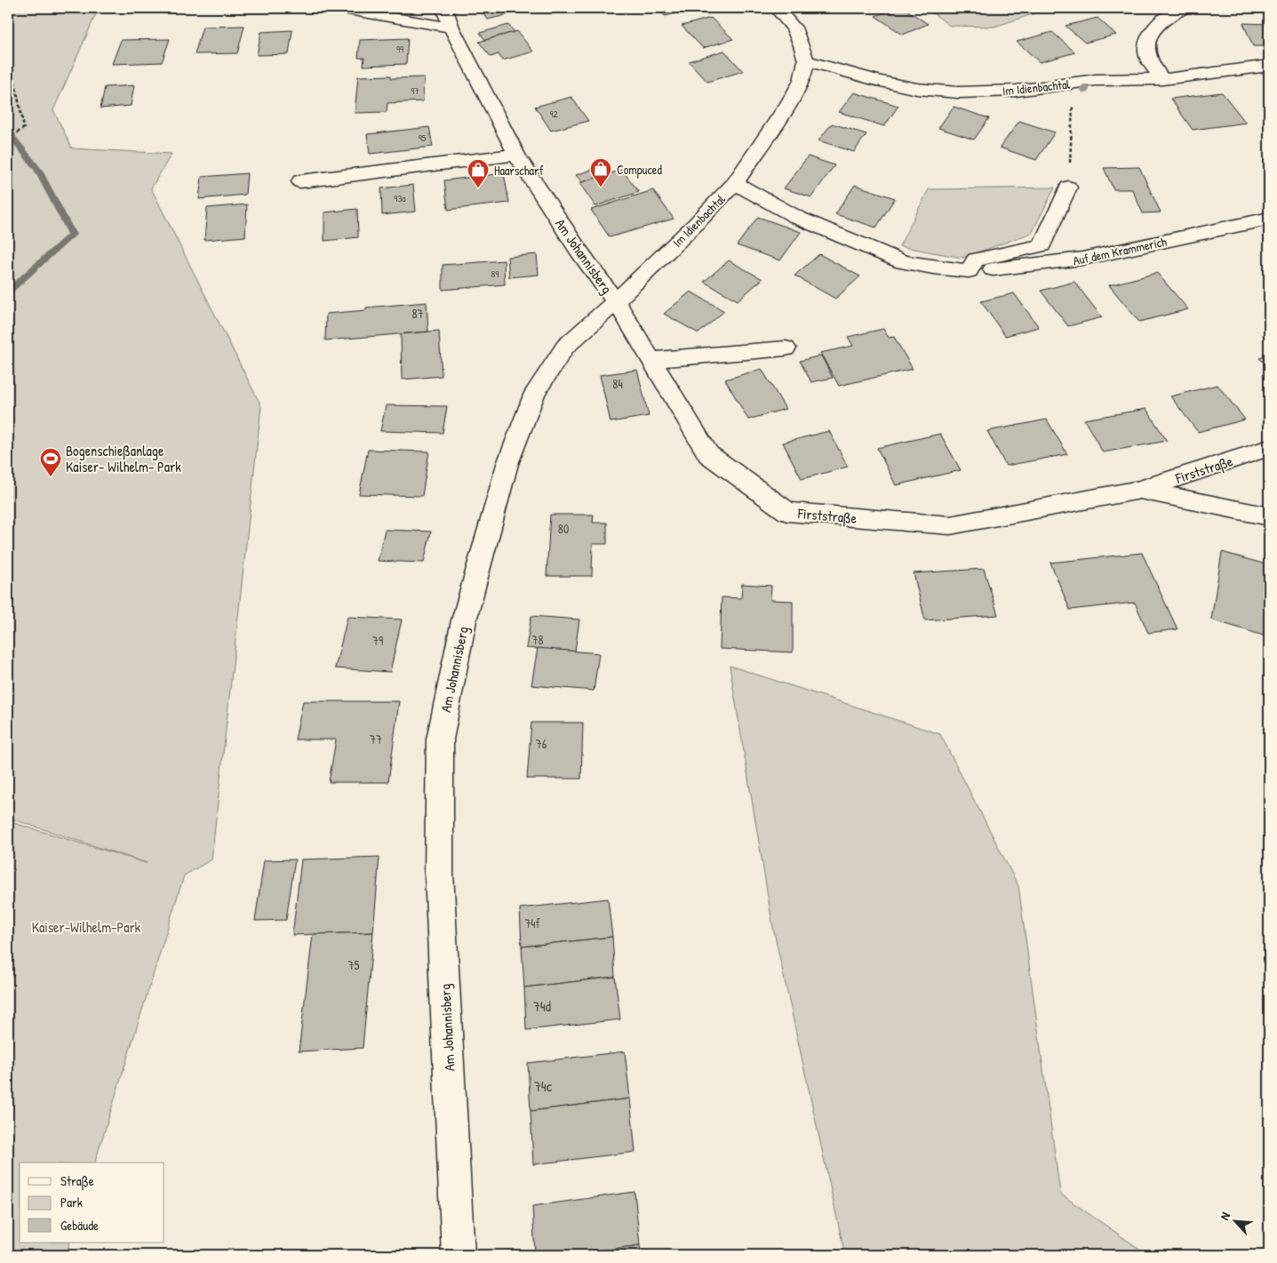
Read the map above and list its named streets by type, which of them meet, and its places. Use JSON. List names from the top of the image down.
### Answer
{
  "streets": {
    "street": [
      "Im Idienbachtal",
      "Auf dem Krammerich",
      "Am Johannisberg",
      "Firststraße"
    ]
  },
  "crossings": [
    ["Im Idienbachtal", "Auf dem Krammerich"],
    ["Im Idienbachtal", "Am Johannisberg"],
    ["Im Idienbachtal", "Firststraße"],
    ["Am Johannisberg", "Firststraße"]
  ],
  "parks": ["Kaiser-Wilhelm-Park"],
  "places": {
    "shop": ["Compuced", "Haarscharf"],
    "sports": ["Bogenschießanlage Kaiser- Wilhelm- Park"]
  },
  "house_numbers": [
    "99",
    "97",
    "92",
    "95",
    "93a",
    "89",
    "87",
    "84",
    "80",
    "78",
    "79",
    "77",
    "76",
    "74f",
    "75",
    "74d",
    "74c"
  ],
  "legend": ["Straße", "Park", "Gebäude"],
  "north": "top left"
}
